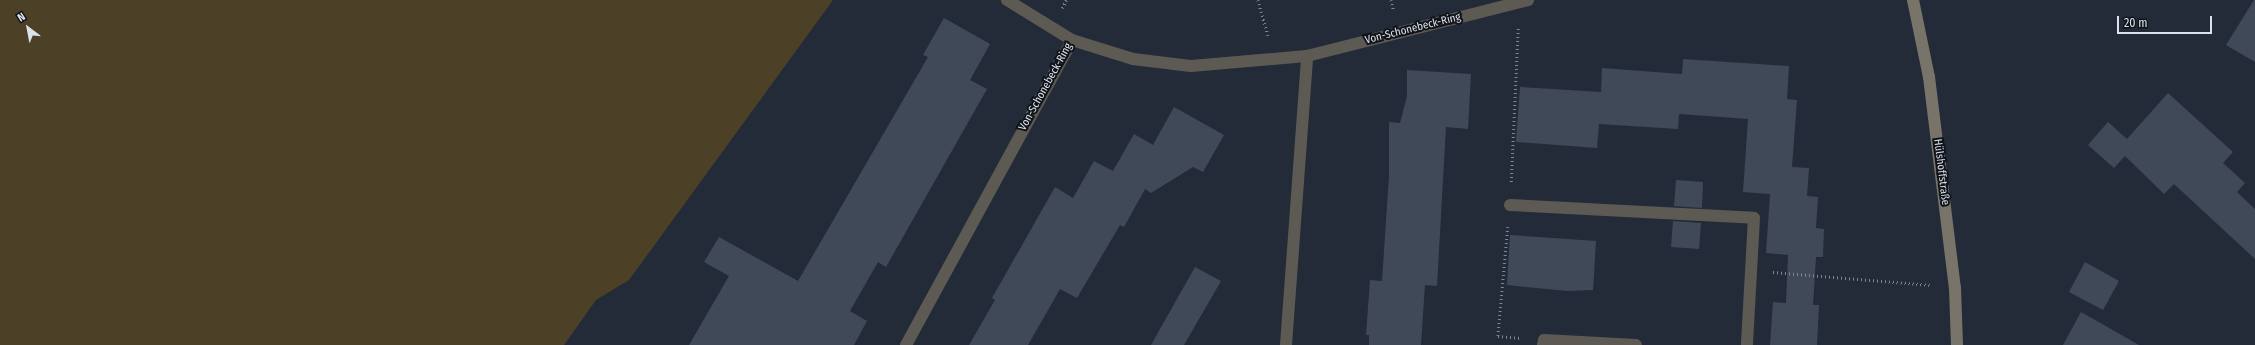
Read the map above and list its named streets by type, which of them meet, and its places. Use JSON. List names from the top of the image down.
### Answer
{
  "streets": {
    "main road": ["Hülshoffstraße"],
    "street": ["Von-Schonebeck-Ring"]
  },
  "scale_bar": "20 m",
  "north": "top left"
}
